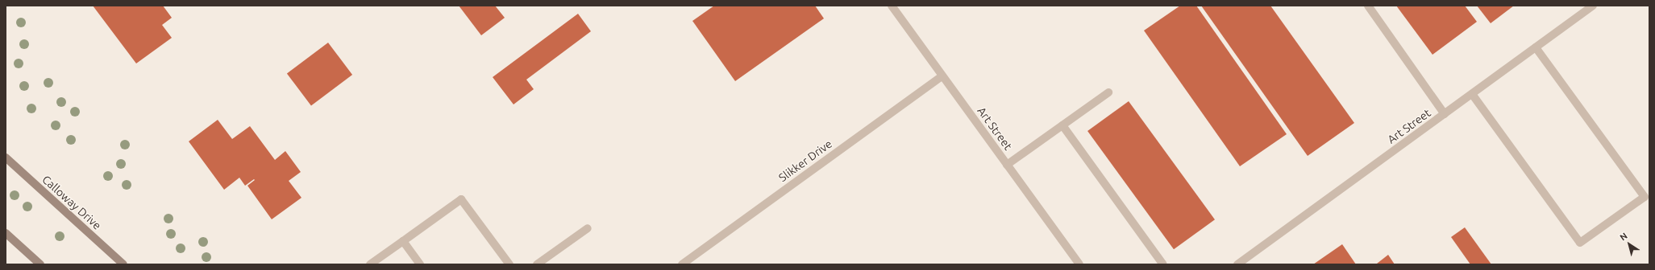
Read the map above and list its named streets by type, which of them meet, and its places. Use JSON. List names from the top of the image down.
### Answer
{
  "streets": {
    "main road": ["Calloway Drive"],
    "street": ["Art Street", "Slikker Drive"]
  },
  "crossings": [
    ["Art Street", "Slikker Drive"]
  ],
  "north": "top left"
}
